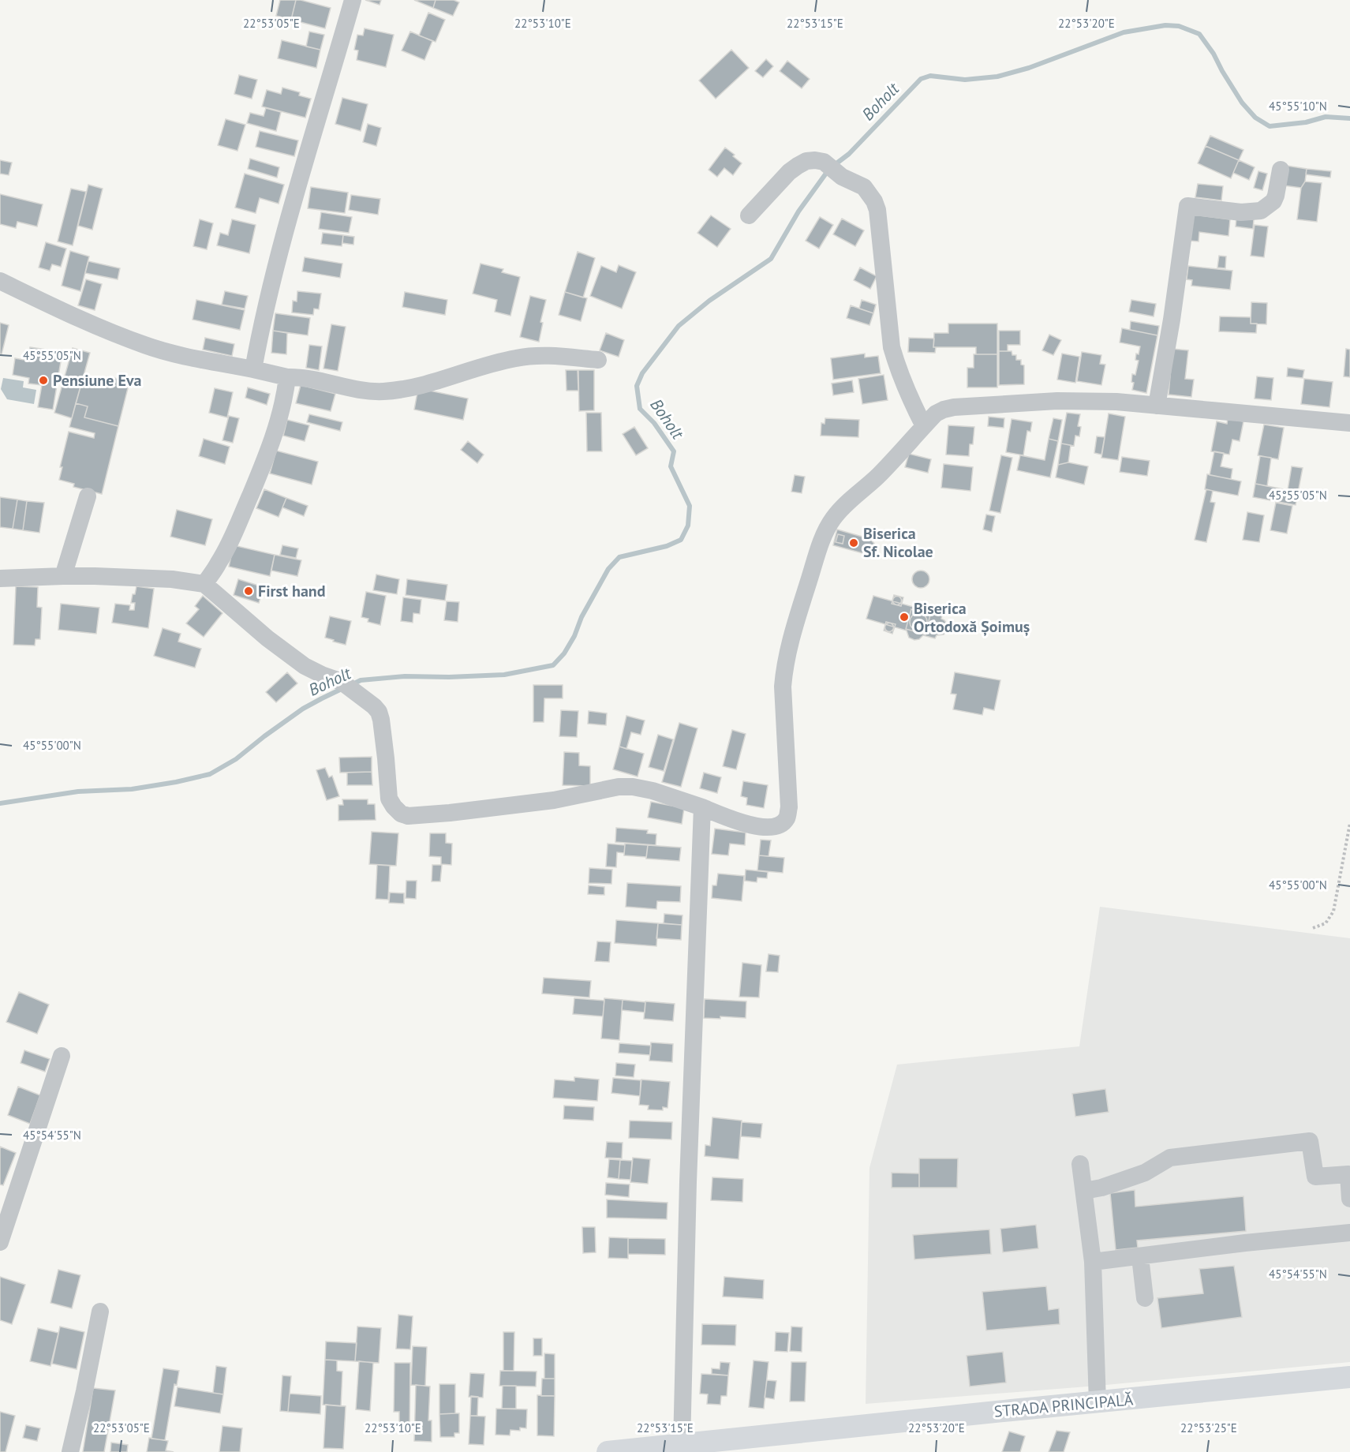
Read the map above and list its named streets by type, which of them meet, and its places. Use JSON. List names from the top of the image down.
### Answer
{
  "streets": {
    "main road": ["STRADA PRINCIPALĂ"]
  },
  "water": ["Boholt"],
  "places": [
    "Pensiune Eva",
    "Biserica Sf. Nicolae",
    "First hand",
    "Biserica Ortodoxă Șoimuș"
  ],
  "coordinates": [
    "22°53'05\"E",
    "22°53'10\"E",
    "22°53'15\"E",
    "22°53'20\"E",
    "45°55'10\"N",
    "45°55'05\"N",
    "45°55'00\"N",
    "45°54'55\"N",
    "22°53'25\"E"
  ]
}
